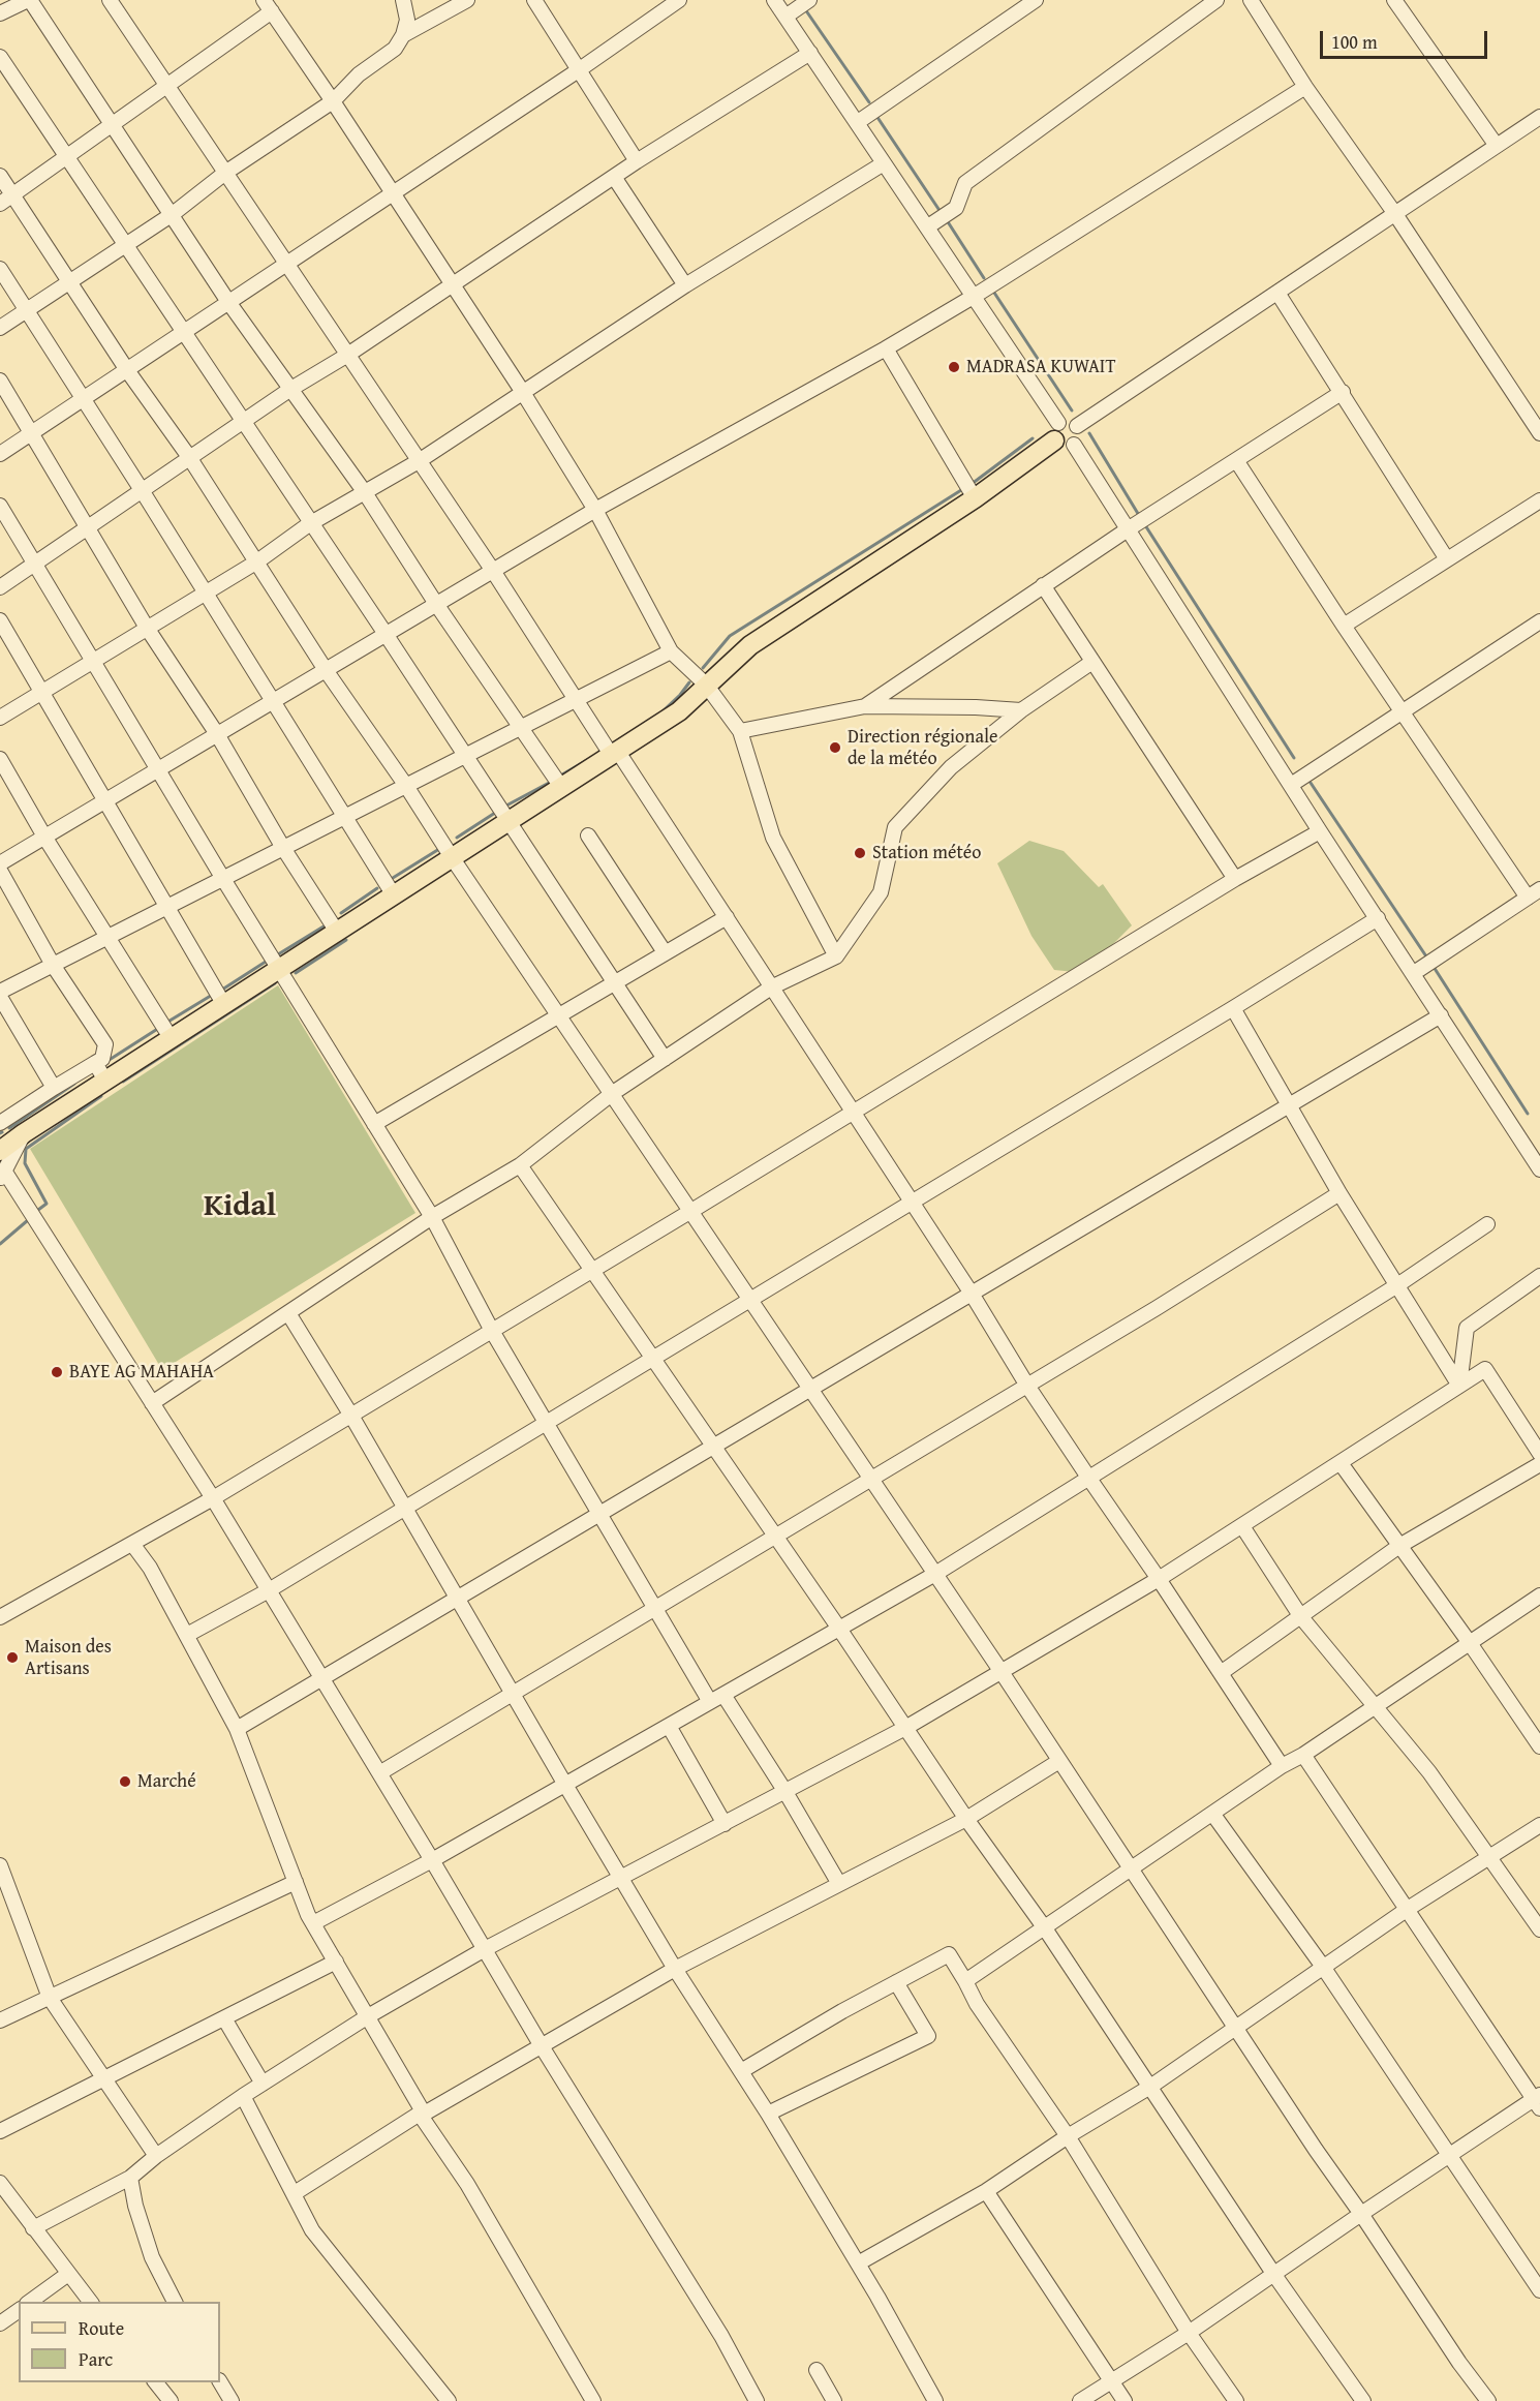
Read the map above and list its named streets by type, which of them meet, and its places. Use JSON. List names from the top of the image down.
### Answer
{
  "districts": ["Kidal"],
  "places": [
    "MADRASA KUWAIT",
    "Direction régionale de la météo",
    "Station météo",
    "BAYE AG MAHAHA",
    "Maison des Artisans",
    "Marché"
  ],
  "legend": ["Route", "Parc"],
  "scale_bar": "100 m"
}
